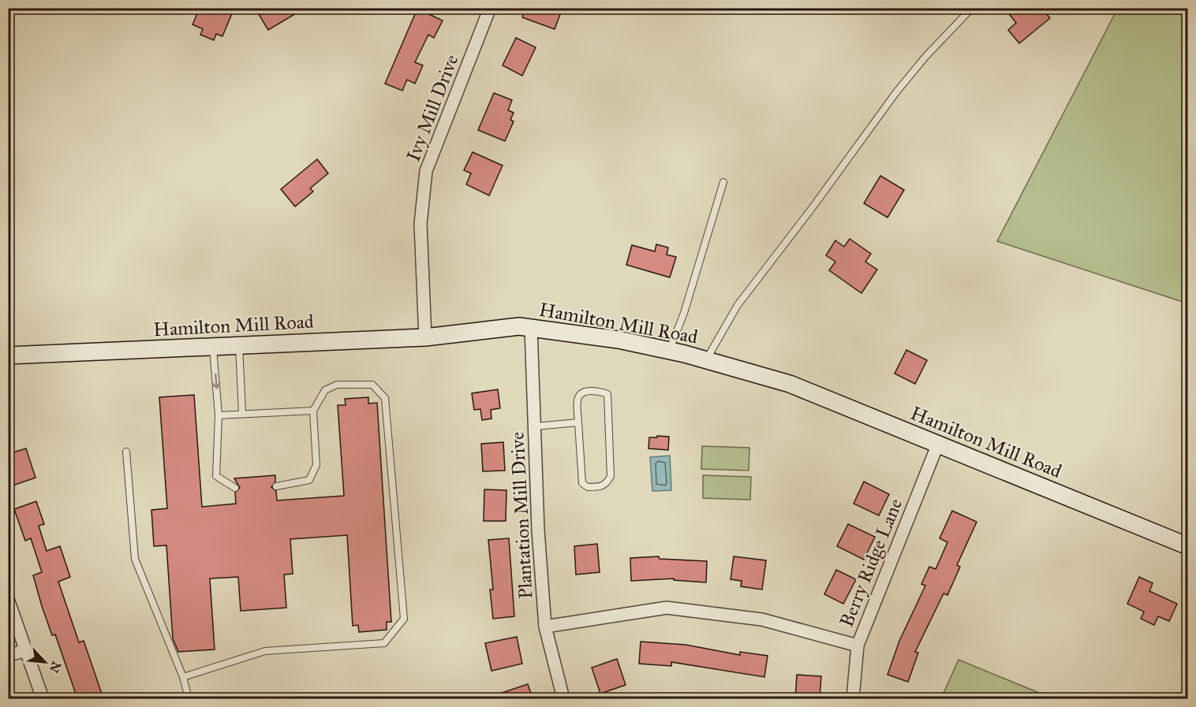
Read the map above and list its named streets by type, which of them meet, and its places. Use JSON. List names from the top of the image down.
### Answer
{
  "streets": {
    "main road": ["Hamilton Mill Road"],
    "street": ["Ivy Mill Drive", "Plantation Mill Drive", "Berry Ridge Lane"]
  },
  "crossings": [
    ["Ivy Mill Drive", "Hamilton Mill Road"],
    ["Hamilton Mill Road", "Plantation Mill Drive"],
    ["Hamilton Mill Road", "Berry Ridge Lane"]
  ],
  "north": "bottom right"
}
